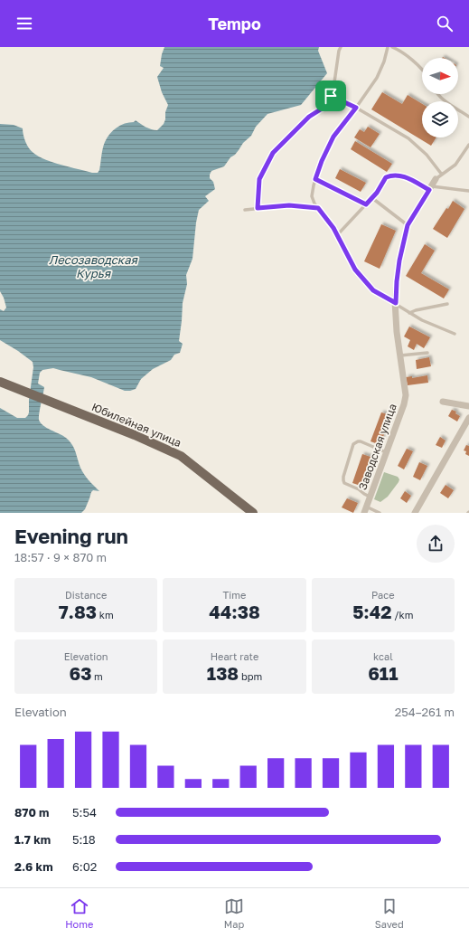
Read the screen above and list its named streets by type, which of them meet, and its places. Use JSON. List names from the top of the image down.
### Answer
{
  "streets": {
    "main road": ["Юбилейная улица"],
    "street": ["Заводская улица"]
  },
  "water": ["Лесозаводская Курья"],
  "north": "right",
  "page": {
    "header": "Tempo",
    "heading": ["Evening run", "18:57 · 9 × 870 m"],
    "stats": [
      ["Distance", "7.83 km"],
      ["Time", "44:38"],
      ["Pace", "5:42 /km"],
      ["Elevation", "63 m"],
      ["Heart rate", "138 bpm"],
      ["kcal", "611"]
    ],
    "chart": ["Elevation", "254–261 m"],
    "list": [
      {
        "name": "870 m",
        "note": "5:54"
      },
      {
        "name": "1.7 km",
        "note": "5:18"
      },
      {
        "name": "2.6 km",
        "note": "6:02"
      }
    ],
    "tabs": ["Home", "Map", "Saved"]
  }
}
